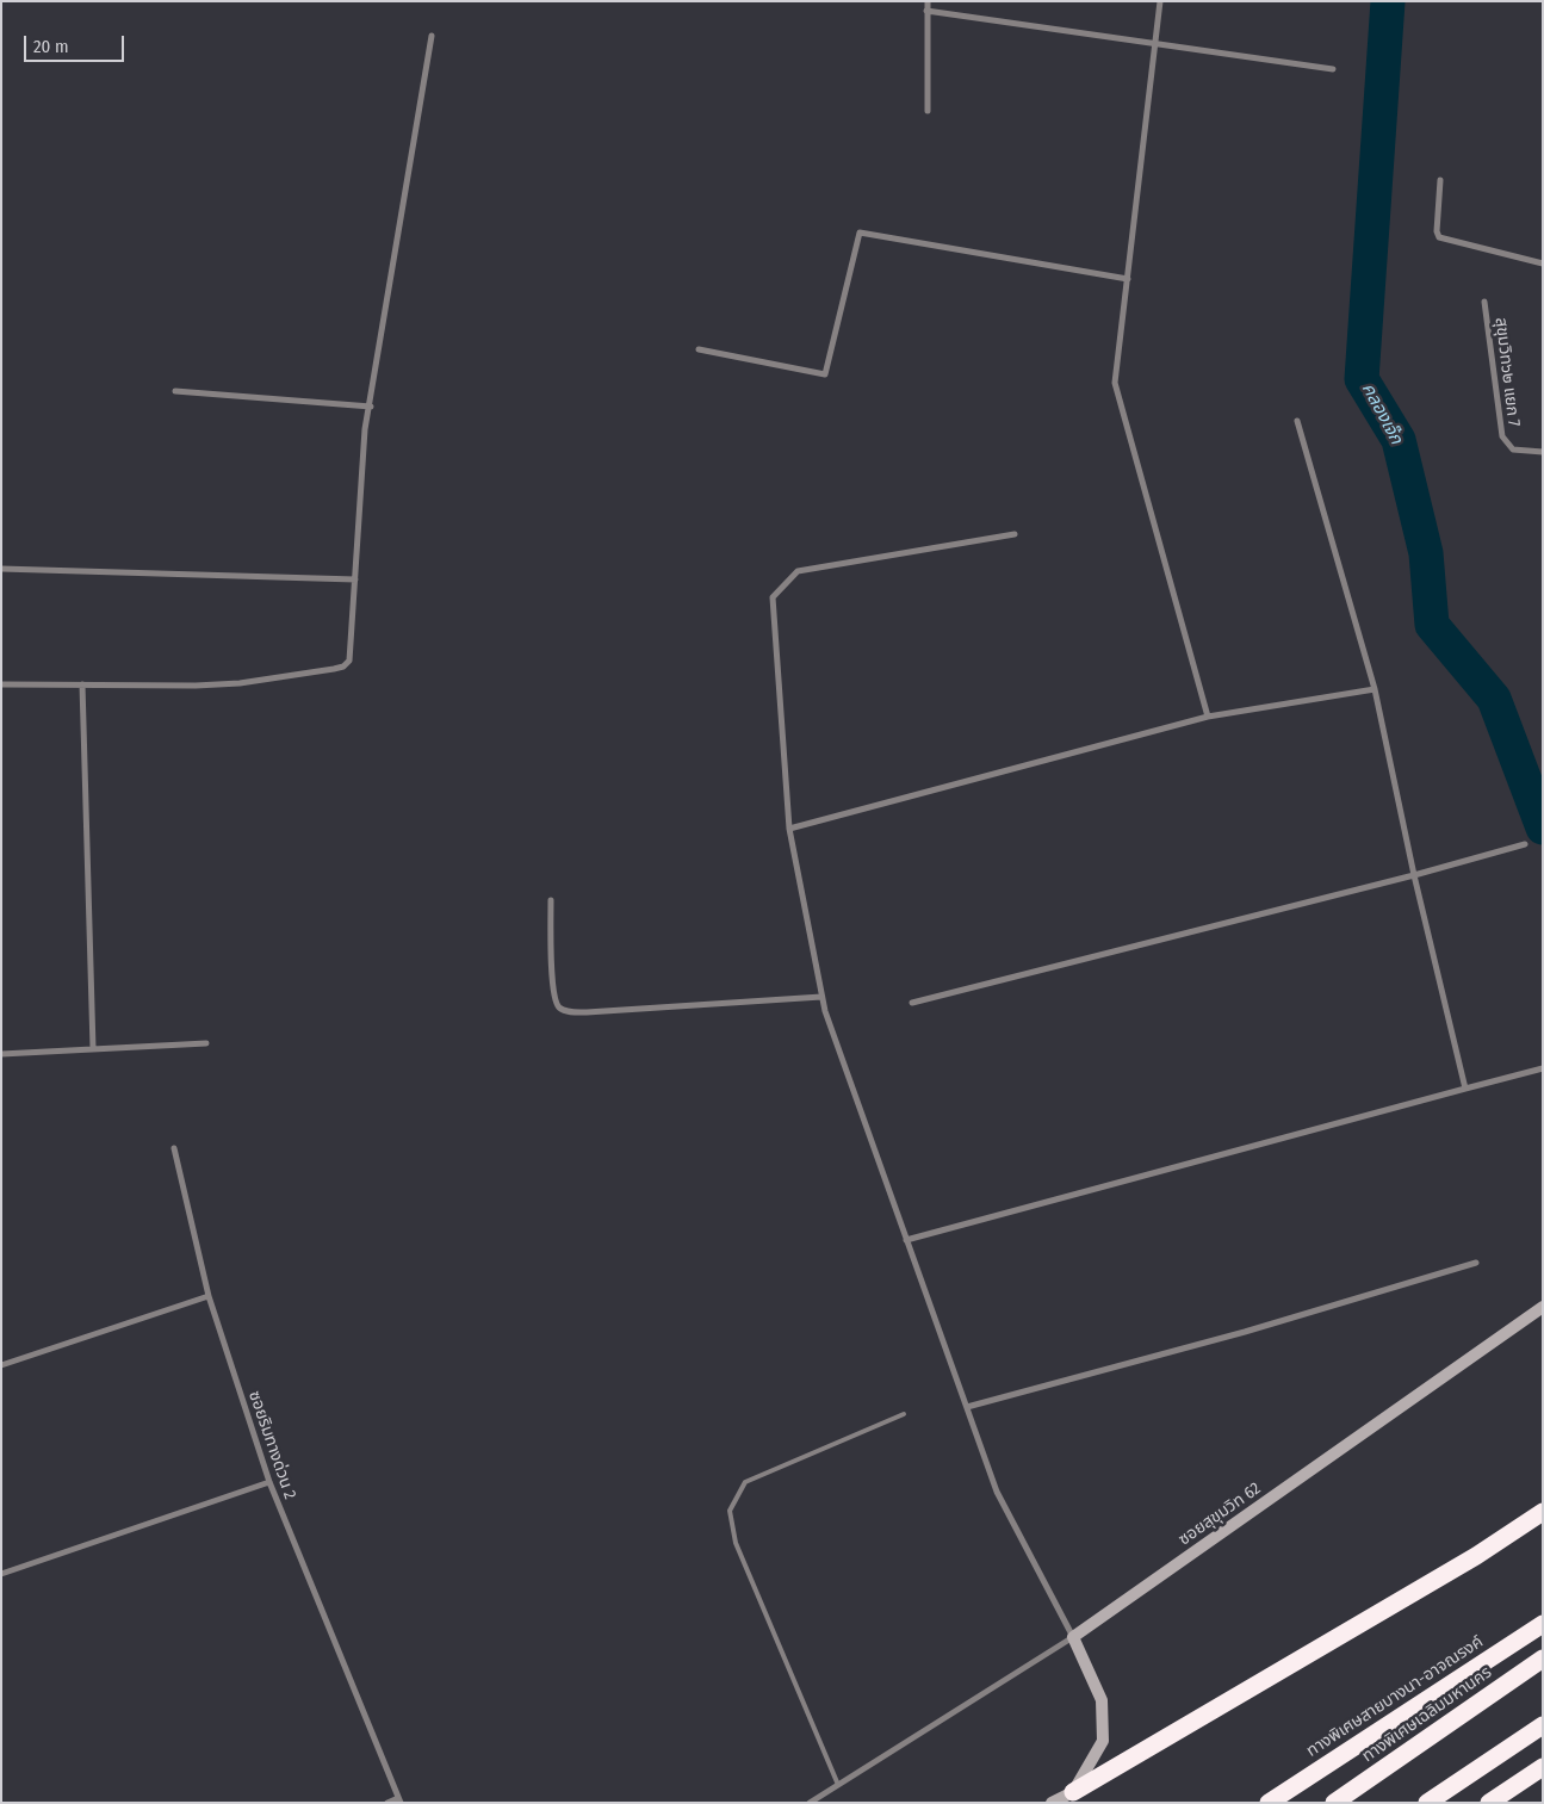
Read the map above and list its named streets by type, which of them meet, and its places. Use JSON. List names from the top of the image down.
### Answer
{
  "streets": {
    "highway": ["ทางพิเศษสายบางนา-อาจณรงค์", "ทางพิเศษเฉลิมมหานคร"],
    "street": ["สุขุมวิท๖๒ แยก 7", "ซอยริมทางด่วน 2", "ซอยสุขุมวิท 62"]
  },
  "water": ["คลองเจ๊ก"],
  "scale_bar": "20 m"
}
